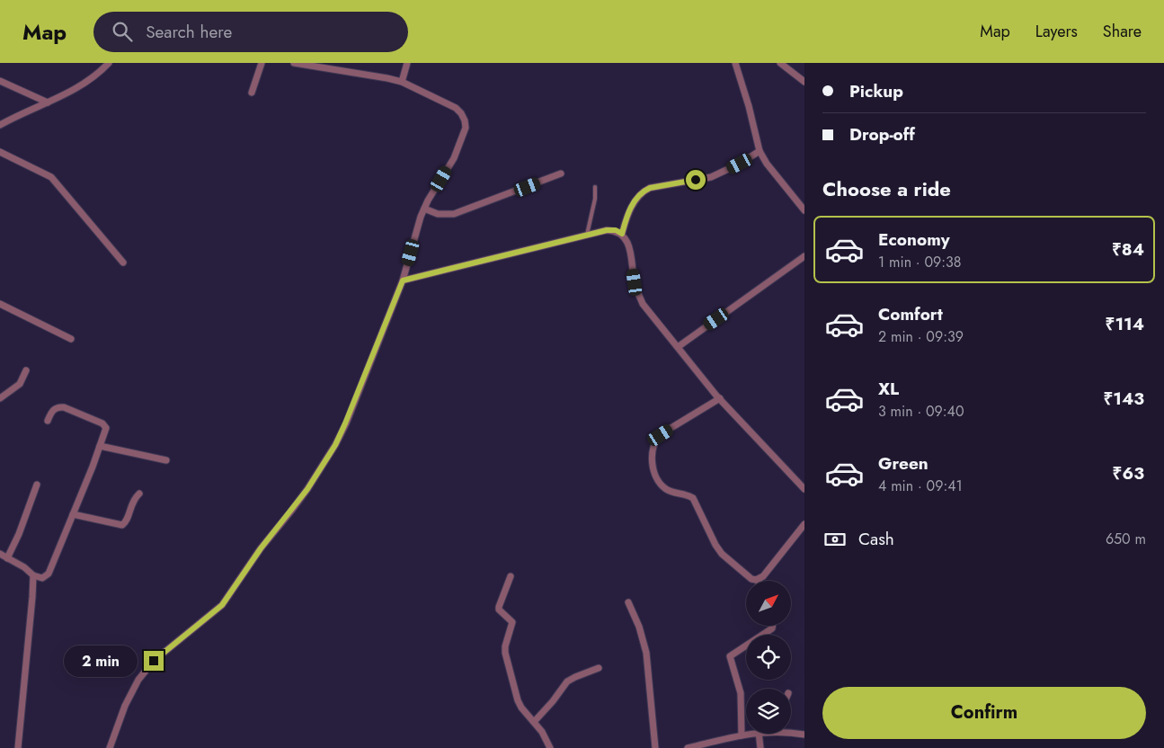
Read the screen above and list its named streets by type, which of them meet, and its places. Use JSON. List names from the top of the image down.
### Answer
{
  "north": "top right",
  "page": {
    "header": "Map",
    "search": "Search here",
    "nav": ["Map", "Layers", "Share"],
    "banner": ["Pickup", "Drop-off"],
    "heading": "Choose a ride",
    "list": [
      {
        "name": "Economy",
        "note": "1 min · 09:38",
        "value": "₹84"
      },
      {
        "name": "Comfort",
        "note": "2 min · 09:39",
        "value": "₹114"
      },
      {
        "name": "XL",
        "note": "3 min · 09:40",
        "value": "₹143"
      },
      {
        "name": "Green",
        "note": "4 min · 09:41",
        "value": "₹63"
      }
    ],
    "pay": ["Cash", "650 m"],
    "bubble": "2 min",
    "buttons": "Confirm"
  }
}
